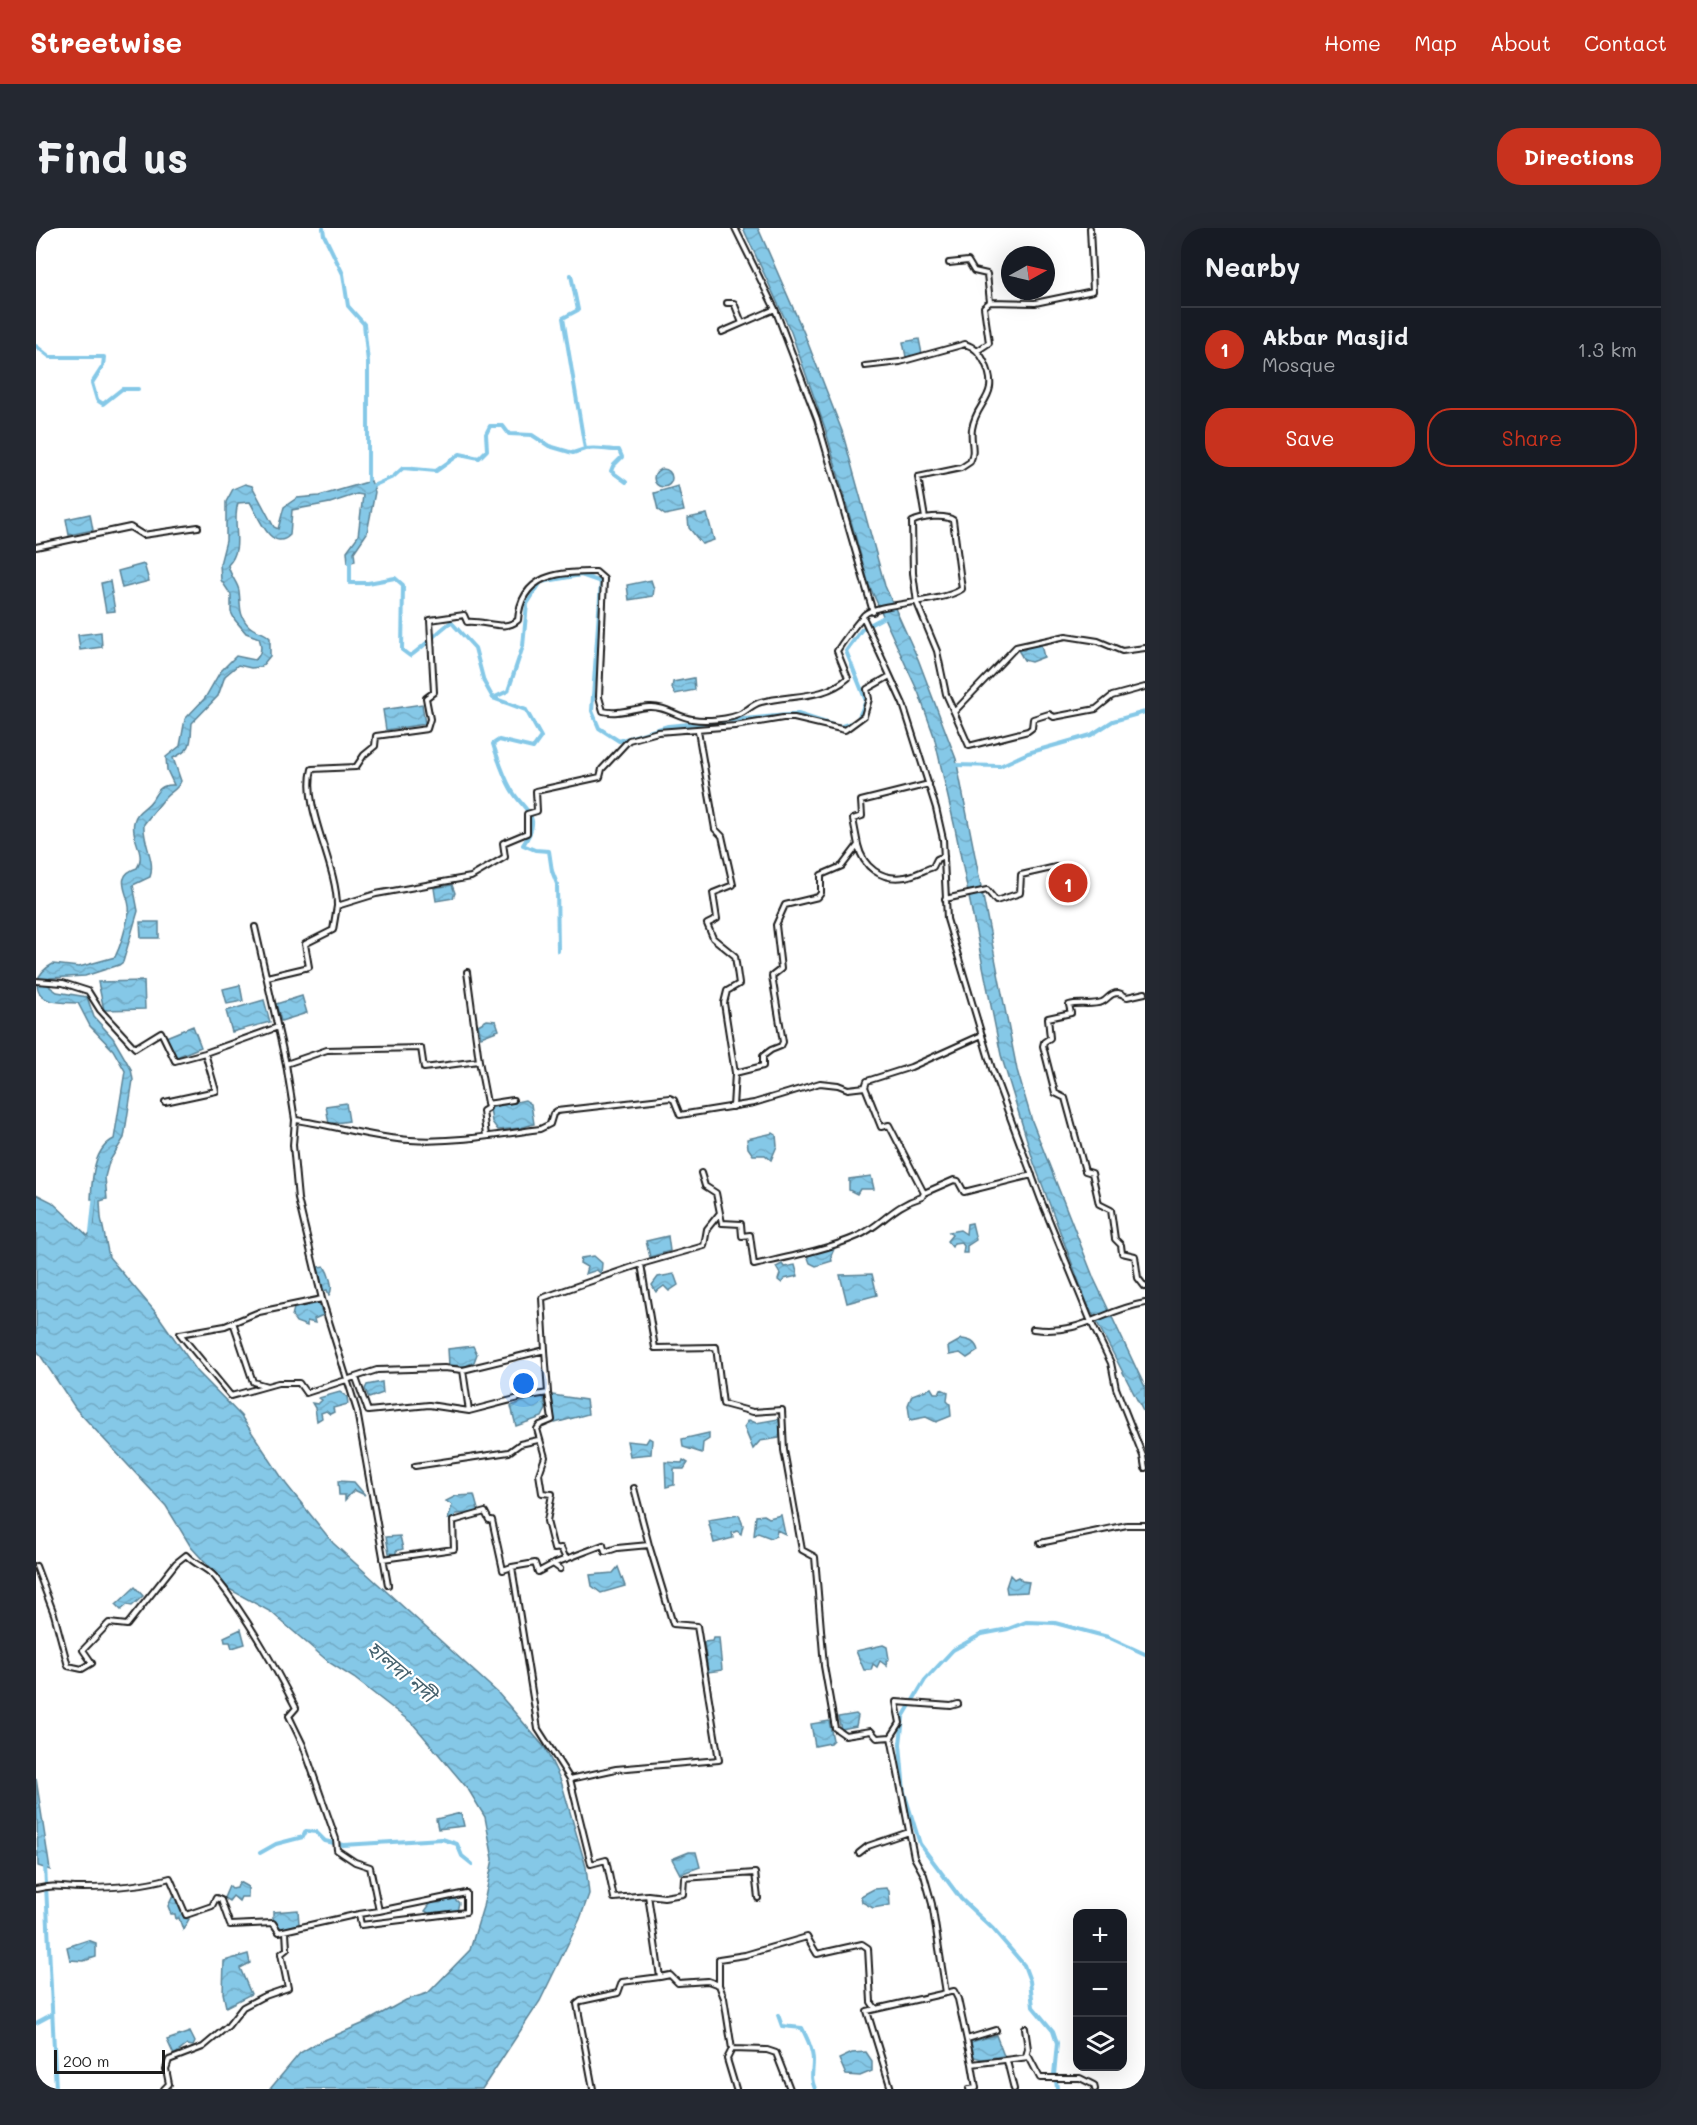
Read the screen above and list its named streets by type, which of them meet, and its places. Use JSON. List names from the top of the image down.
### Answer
{
  "water": ["হালদা নদী"],
  "scale_bar": "200 m",
  "north": "right",
  "page": {
    "header": "Streetwise",
    "nav": [
      "Home",
      "Map",
      "About",
      "Contact"
    ],
    "buttons": [
      "Directions",
      ["Save", "Share"]
    ],
    "title": "Find us",
    "heading": "Nearby",
    "list": [
      {
        "mark": "1",
        "name": "Akbar Masjid",
        "note": "Mosque",
        "value": "1.3 km"
      }
    ],
    "pins": "1",
    "map_buttons": ["+", "−"],
    "scale": "200 m"
  }
}
